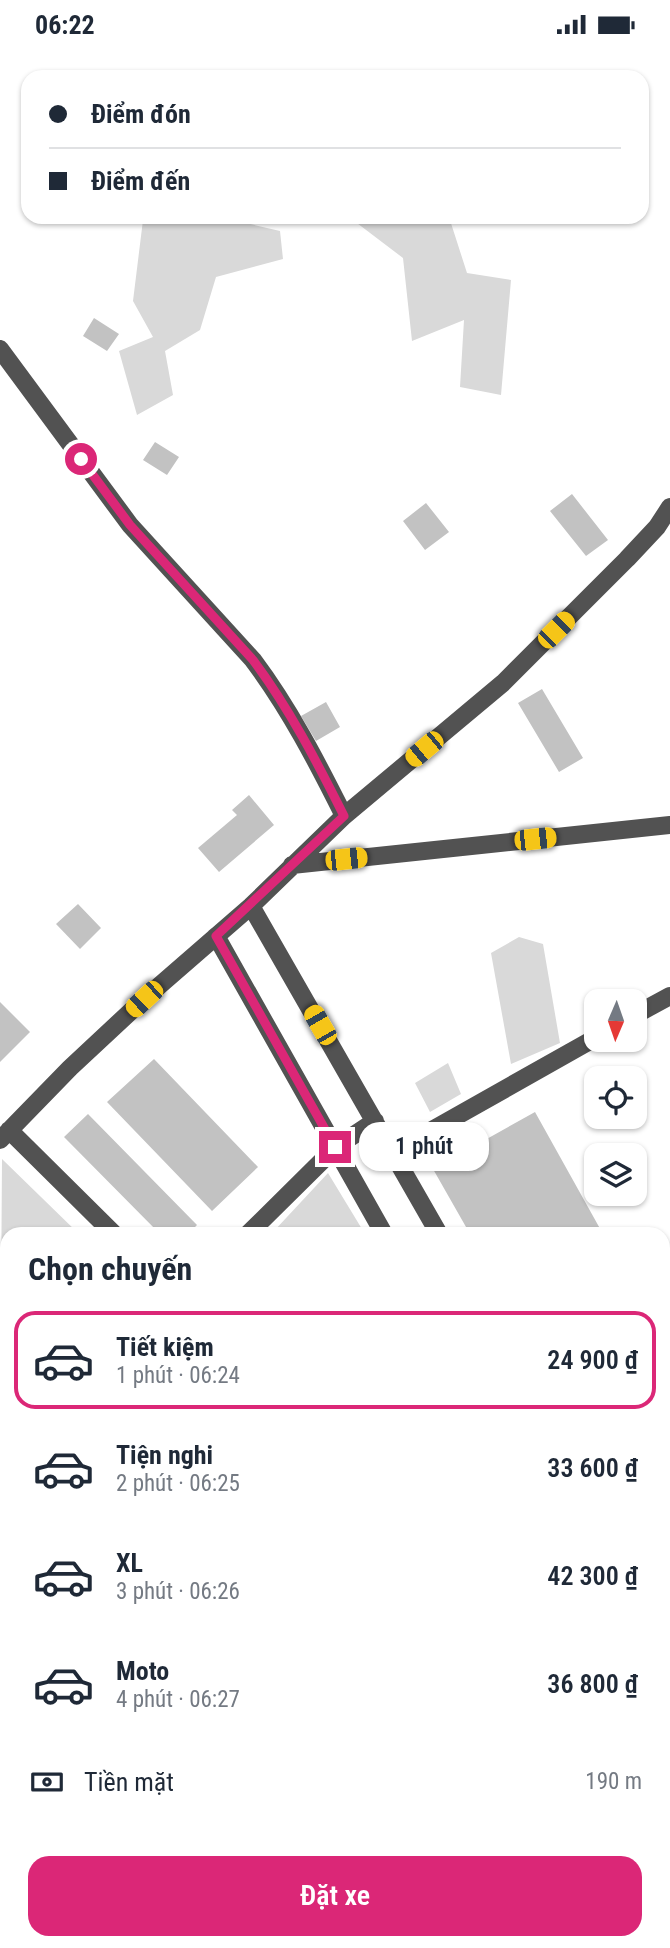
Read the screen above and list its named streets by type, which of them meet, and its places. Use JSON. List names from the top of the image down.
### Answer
{
  "north": "bottom",
  "page": {
    "status": "06:22",
    "banner": ["Điểm đón", "Điểm đến"],
    "bubble": "1 phút",
    "heading": "Chọn chuyến",
    "list": [
      {
        "name": "Tiết kiệm",
        "note": "1 phút · 06:24",
        "value": "24 900 ₫"
      },
      {
        "name": "Tiện nghi",
        "note": "2 phút · 06:25",
        "value": "33 600 ₫"
      },
      {
        "name": "XL",
        "note": "3 phút · 06:26",
        "value": "42 300 ₫"
      },
      {
        "name": "Moto",
        "note": "4 phút · 06:27",
        "value": "36 800 ₫"
      }
    ],
    "pay": ["Tiền mặt", "190 m"],
    "buttons": "Đặt xe"
  }
}
